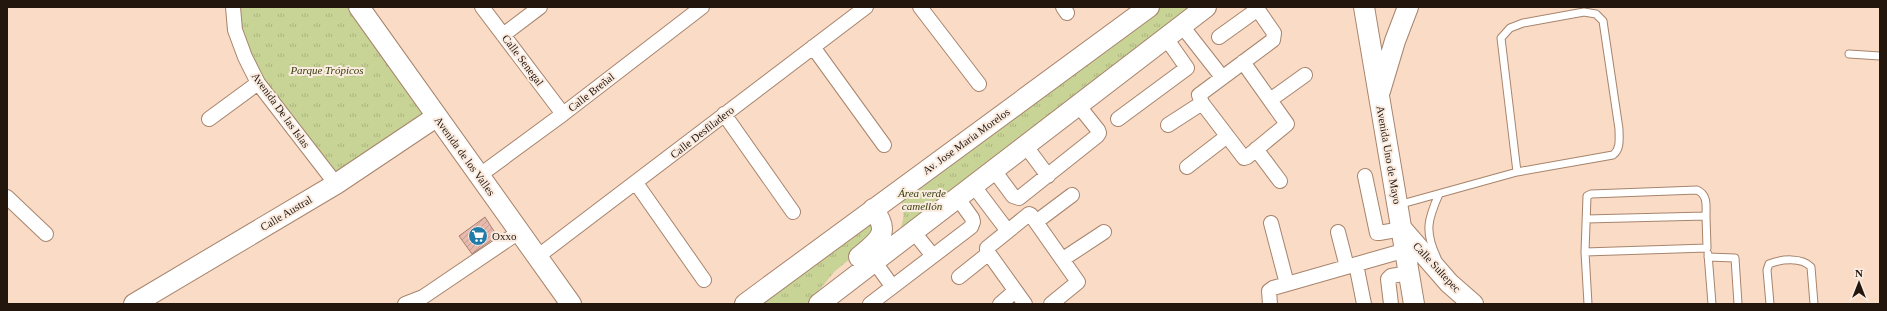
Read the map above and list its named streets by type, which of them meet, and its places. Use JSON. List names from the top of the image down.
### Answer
{
  "streets": {
    "main road": [
      "Av. Jose Maria Morelos",
      "Avenida Uno de Mayo",
      "Avenida de los Valles",
      "Calle Austral",
      "Calle Sultepec"
    ],
    "street": [
      "Calle Senegal",
      "Calle Breñal",
      "Avenida De las Islas",
      "Calle Desfiladero"
    ]
  },
  "crossings": [
    ["Calle Senegal", "Calle Breñal"],
    ["Calle Breñal", "Avenida de los Valles"],
    ["Avenida De las Islas", "Calle Austral"],
    ["Calle Desfiladero", "Avenida de los Valles"],
    ["Avenida Uno de Mayo", "Calle Sultepec"],
    ["Avenida de los Valles", "Calle Austral"]
  ],
  "parks": ["Parque Trópicos", "Área verde camellón"],
  "places": {
    "supermarket": ["Oxxo"]
  },
  "north": "top"
}
